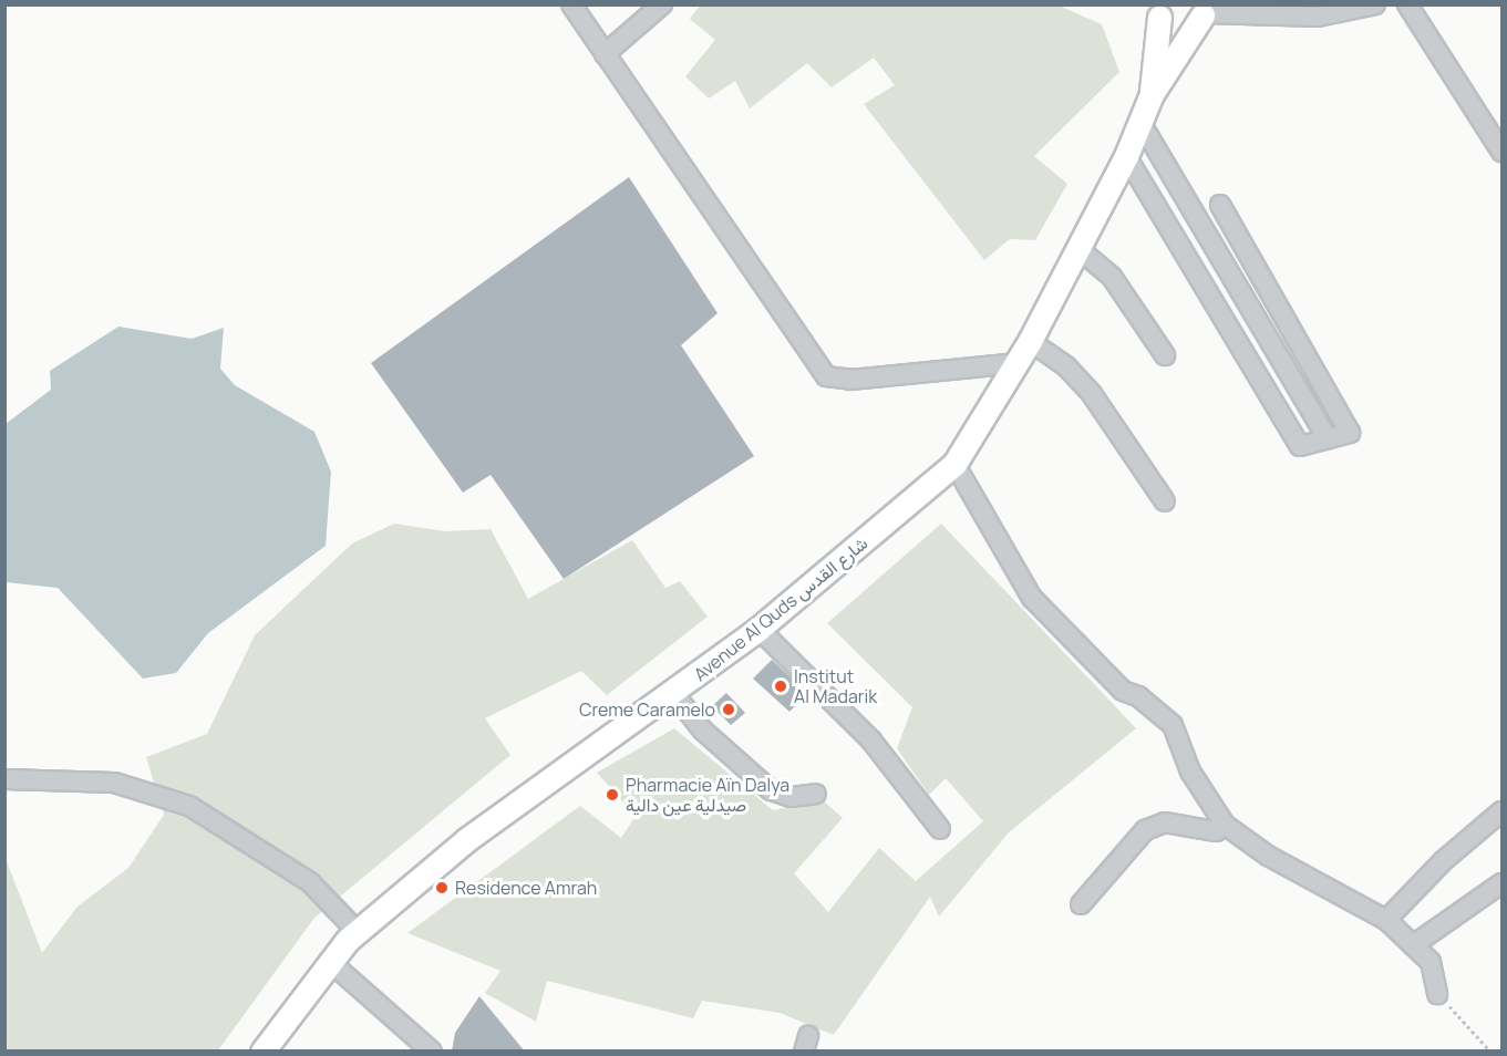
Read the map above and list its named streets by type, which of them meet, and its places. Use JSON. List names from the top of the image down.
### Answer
{
  "streets": {
    "main road": ["Avenue Al Quds شارع القدس"]
  },
  "places": [
    "Institut Al Madarik",
    "Creme Caramelo",
    "Pharmacie Aïn Dalya صيدلية عين دالية",
    "Residence Amrah"
  ]
}
